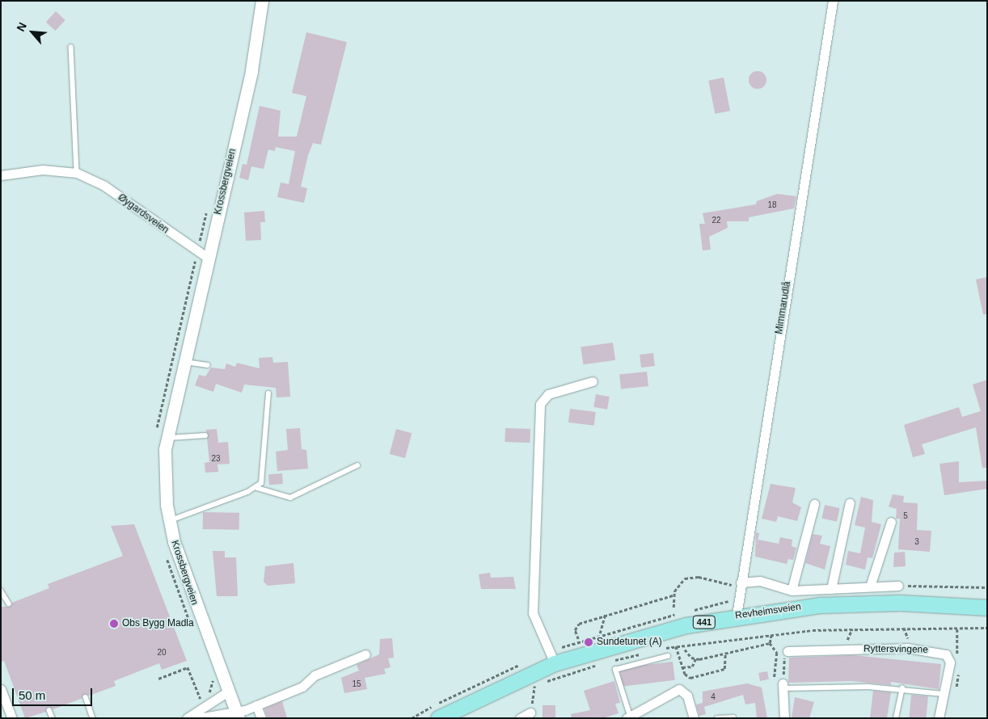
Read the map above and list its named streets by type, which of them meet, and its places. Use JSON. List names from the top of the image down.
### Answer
{
  "streets": {
    "main road": ["Revheimsveien", "441"],
    "street": [
      "Krossbergveien",
      "Øygardsveien",
      "Mimmarudlå",
      "Ryttersvingene"
    ]
  },
  "crossings": [
    ["Krossbergveien", "Øygardsveien"],
    ["Mimmarudlå", "Revheimsveien"]
  ],
  "places": ["Obs Bygg Madla", "Sundetunet (A)"],
  "house_numbers": [
    "18",
    "22",
    "23",
    "5",
    "3",
    "20",
    "15",
    "4"
  ],
  "scale_bar": "50 m",
  "north": "top left"
}
